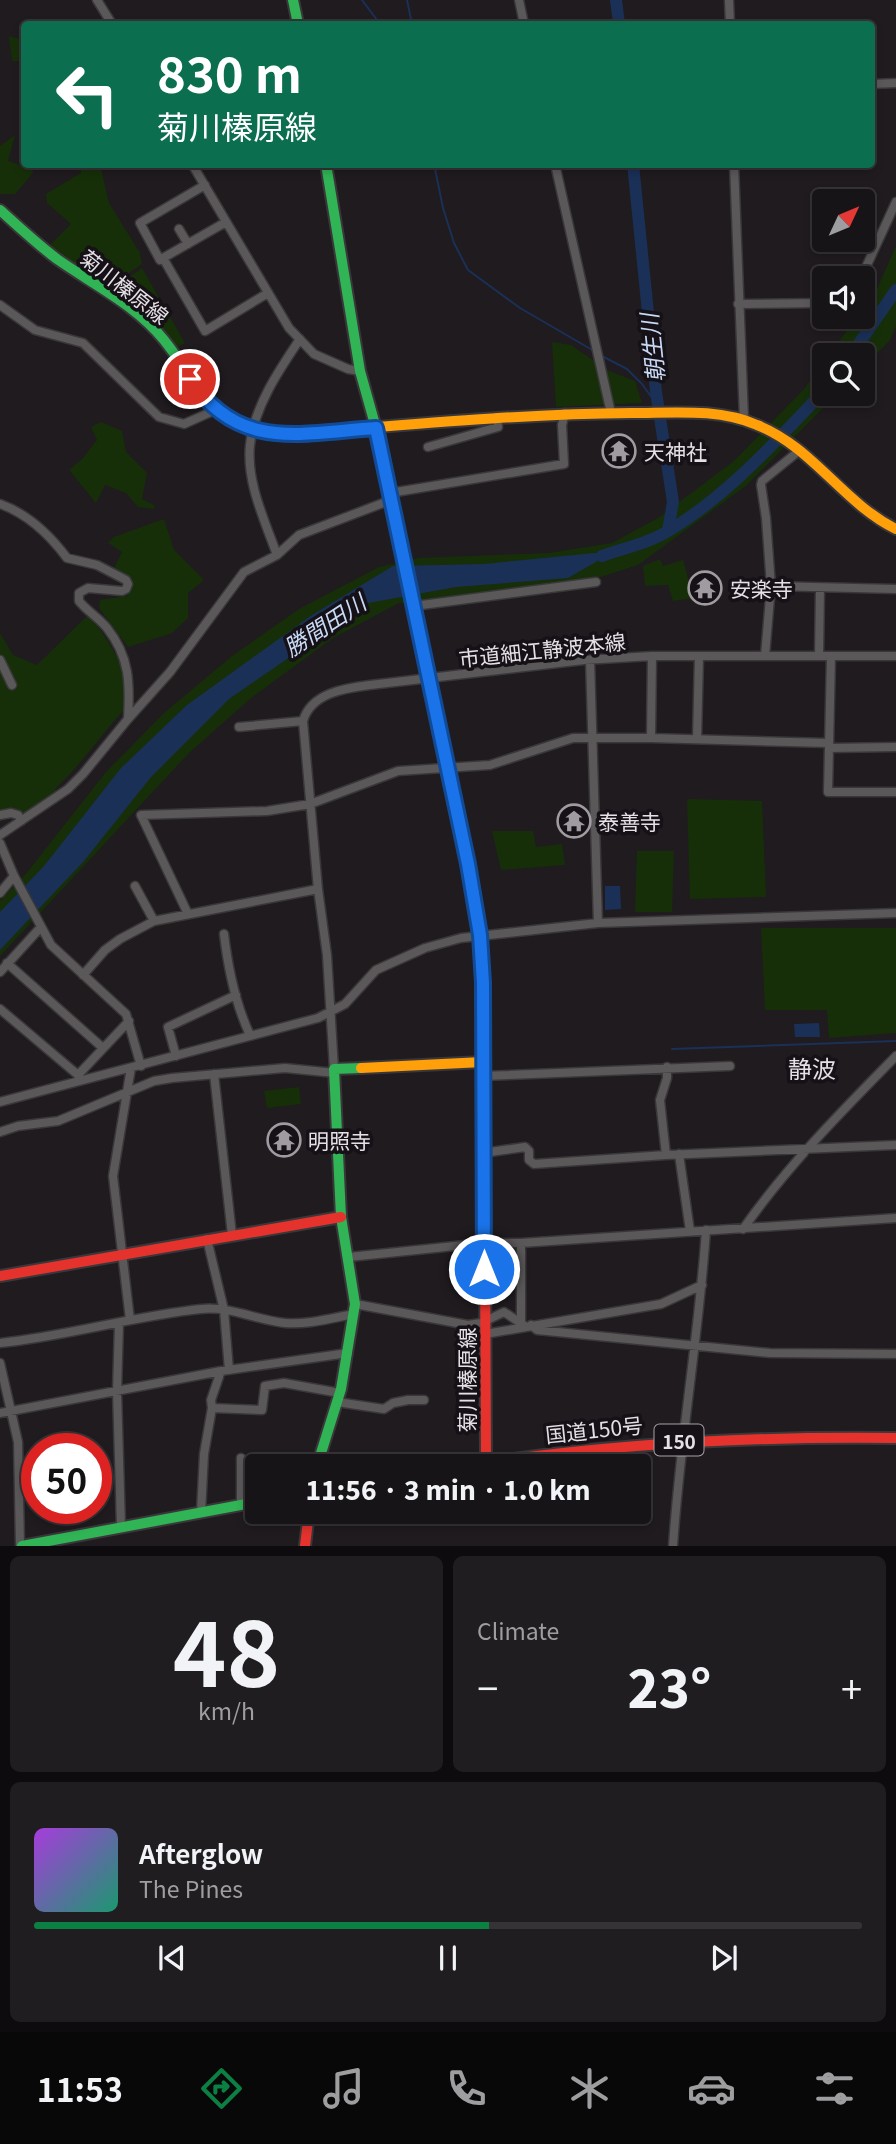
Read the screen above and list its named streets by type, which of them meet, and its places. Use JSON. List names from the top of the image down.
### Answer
{
  "streets": {
    "main road": ["菊川榛原線", "国道150号", "150"],
    "street": ["市道細江静波本線"]
  },
  "crossings": [
    ["菊川榛原線", "市道細江静波本線"]
  ],
  "districts": ["静波"],
  "water": ["朝生川", "勝間田川"],
  "places": {
    "temple": [
      "天神社",
      "安楽寺",
      "泰善寺",
      "明照寺"
    ]
  },
  "north": "top right",
  "page": {
    "turn": ["830 m", "菊川榛原線"],
    "limit": "50",
    "trip": "11:56 · 3 min · 1.0 km",
    "tile": [
      ["48", "km/h"],
      "Climate"
    ],
    "heat": ["−", "23°", "+"],
    "song": ["Afterglow", "The Pines"],
    "tabs": "11:53"
  }
}
